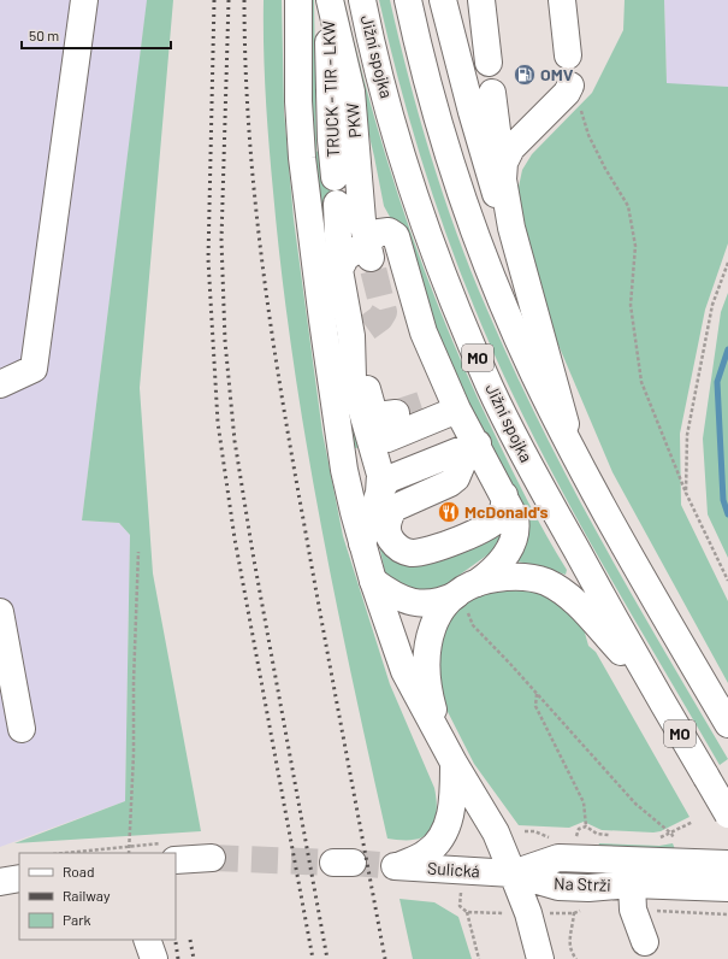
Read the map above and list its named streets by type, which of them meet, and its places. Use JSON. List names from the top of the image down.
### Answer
{
  "streets": {
    "main road": [
      "Jižní spojka",
      "TRUCK - TIR - LKW",
      "PKW",
      "MO",
      "Sulická",
      "Na Strži"
    ]
  },
  "crossings": [
    ["TRUCK - TIR - LKW", "PKW"],
    ["Sulická", "Na Strži"]
  ],
  "places": {
    "fuel station": ["OMV"],
    "restaurant": ["McDonald's"]
  },
  "legend": ["Road", "Railway", "Park"],
  "scale_bar": "50 m"
}
